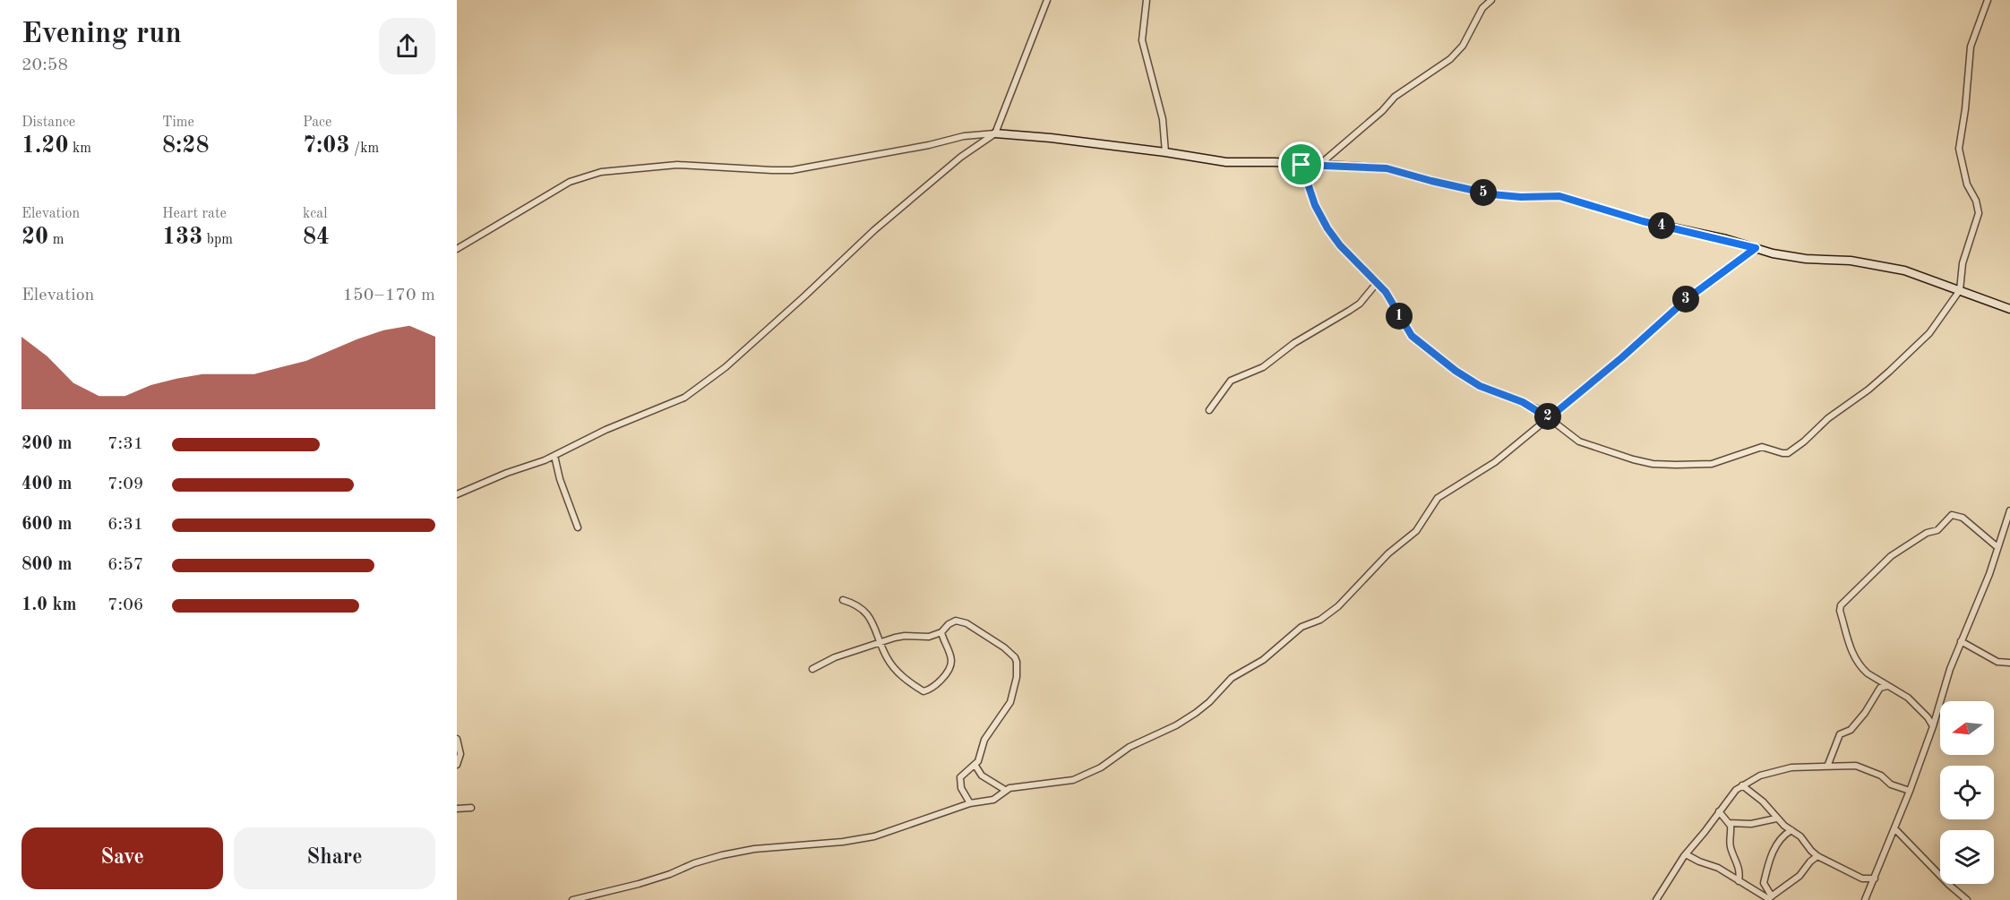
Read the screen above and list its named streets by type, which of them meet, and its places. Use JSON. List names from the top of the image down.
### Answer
{
  "north": "left",
  "page": {
    "heading": ["Evening run", "20:58"],
    "stats": [
      ["Distance", "1.20 km"],
      ["Time", "8:28"],
      ["Pace", "7:03 /km"],
      ["Elevation", "20 m"],
      ["Heart rate", "133 bpm"],
      ["kcal", "84"]
    ],
    "pins": [
      "5",
      "4",
      "3",
      "1",
      "2"
    ],
    "chart": ["Elevation", "150–170 m"],
    "list": [
      {
        "name": "200 m",
        "note": "7:31"
      },
      {
        "name": "400 m",
        "note": "7:09"
      },
      {
        "name": "600 m",
        "note": "6:31"
      },
      {
        "name": "800 m",
        "note": "6:57"
      },
      {
        "name": "1.0 km",
        "note": "7:06"
      }
    ],
    "buttons": ["Save", "Share"]
  }
}
